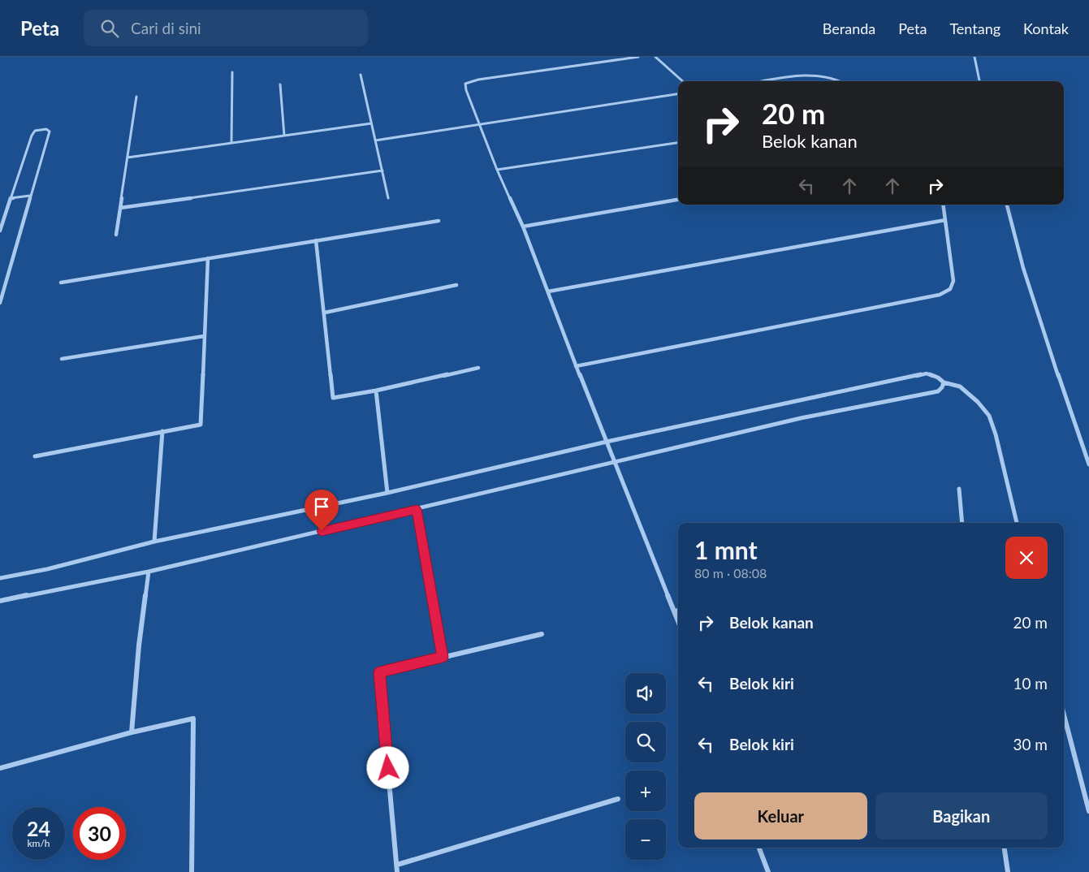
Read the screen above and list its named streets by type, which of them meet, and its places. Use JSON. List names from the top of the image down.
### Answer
{
  "page": {
    "header": "Peta",
    "search": "Cari di sini",
    "nav": [
      "Beranda",
      "Peta",
      "Tentang",
      "Kontak"
    ],
    "turn": ["20 m", "Belok kanan"],
    "heading": ["1 mnt", "80 m · 08:08"],
    "list": [
      {
        "name": "Belok kanan",
        "value": "20 m"
      },
      {
        "name": "Belok kiri",
        "value": "10 m"
      },
      {
        "name": "Belok kiri",
        "value": "30 m"
      }
    ],
    "map_buttons": ["+", "−"],
    "buttons": ["Keluar", "Bagikan"],
    "speed": "24 km/h",
    "limit": "30"
  }
}
